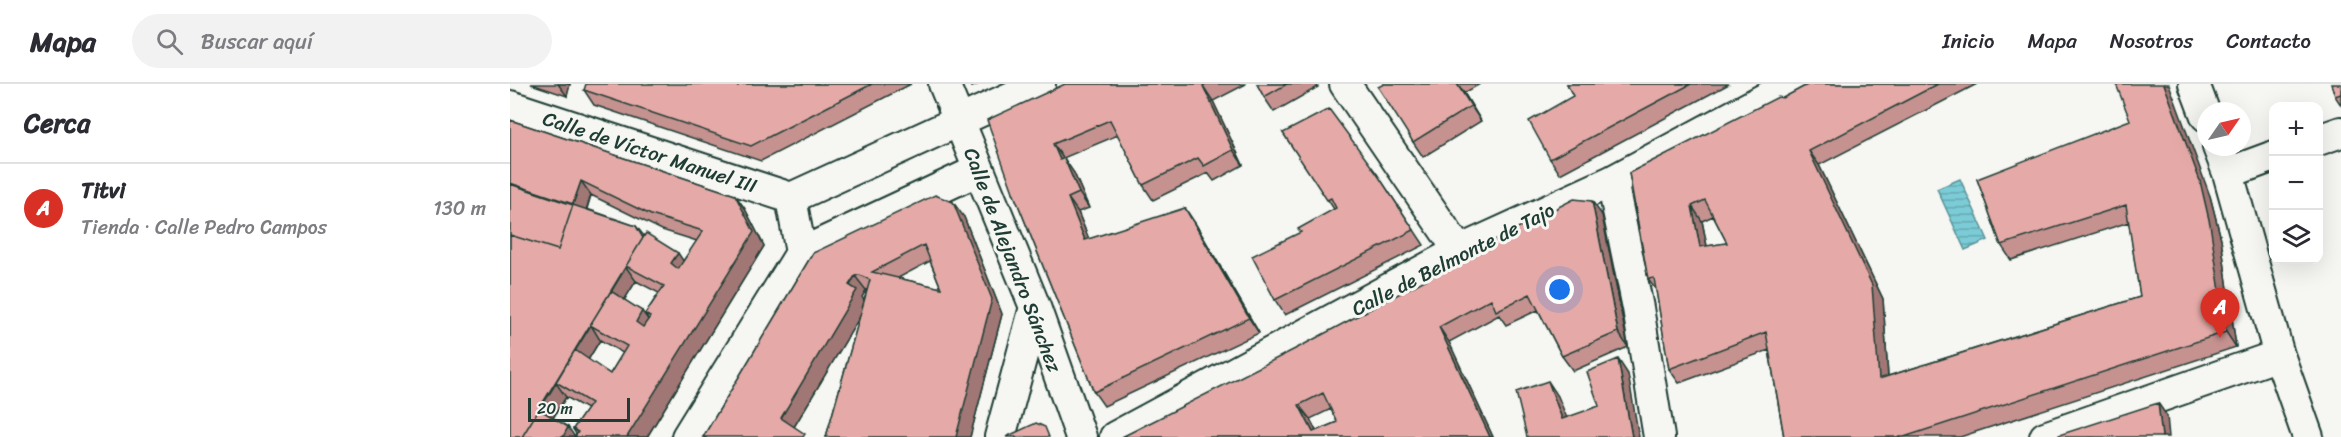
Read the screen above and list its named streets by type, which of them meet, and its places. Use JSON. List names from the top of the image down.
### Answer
{
  "streets": {
    "street": ["Calle de Víctor Manuel III", "Calle de Belmonte de Tajo", "Calle de Alejandro Sánchez"]
  },
  "scale_bar": "20 m",
  "north": "top right",
  "page": {
    "header": "Mapa",
    "search": "Buscar aquí",
    "nav": [
      "Inicio",
      "Mapa",
      "Nosotros",
      "Contacto"
    ],
    "heading": "Cerca",
    "map_buttons": ["+", "−"],
    "list": [
      {
        "mark": "A",
        "name": "Titvi",
        "note": "Tienda · Calle Pedro Campos",
        "value": "130 m"
      }
    ],
    "pins": "A",
    "scale": "20 m"
  }
}
